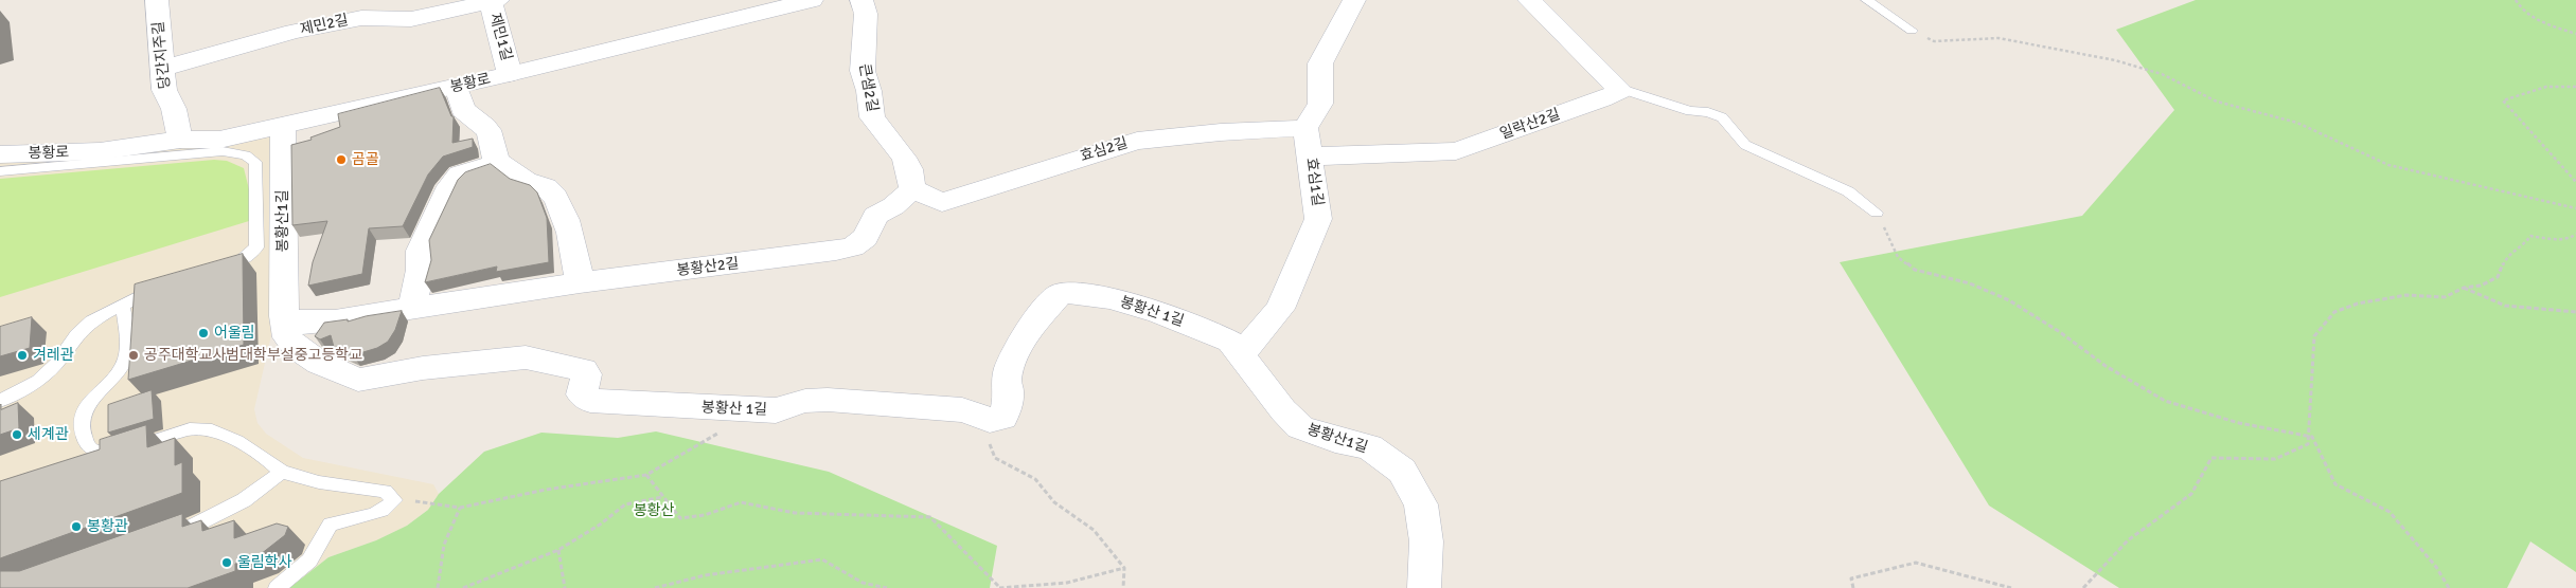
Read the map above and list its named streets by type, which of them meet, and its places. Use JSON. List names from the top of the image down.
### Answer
{
  "streets": {
    "street": [
      "제민2길",
      "제민1길",
      "당간지주길",
      "봉황로",
      "큰샘2길",
      "일락산2길",
      "효심2길",
      "효심1길",
      "봉황산1길",
      "봉황산2길",
      "봉황산 1길"
    ]
  },
  "crossings": [
    ["제민2길", "제민1길"],
    ["제민2길", "당간지주길"],
    ["제민1길", "봉황로"],
    ["당간지주길", "봉황로"],
    ["봉황로", "봉황산1길"],
    ["큰샘2길", "효심2길"],
    ["큰샘2길", "봉황산2길"],
    ["일락산2길", "효심1길"],
    ["효심2길", "효심1길"],
    ["효심2길", "봉황산2길"],
    ["효심1길", "봉황산1길"],
    ["효심1길", "봉황산 1길"],
    ["봉황산1길", "봉황산2길"],
    ["봉황산1길", "봉황산 1길"],
    ["봉황산2길", "봉황산 1길"]
  ],
  "parks": ["봉황산"],
  "places": [
    "곰골",
    "어울림",
    "겨레관",
    "공주대학교사범대학부설중고등학교",
    "세계관",
    "봉황관",
    "울림학사"
  ]
}
